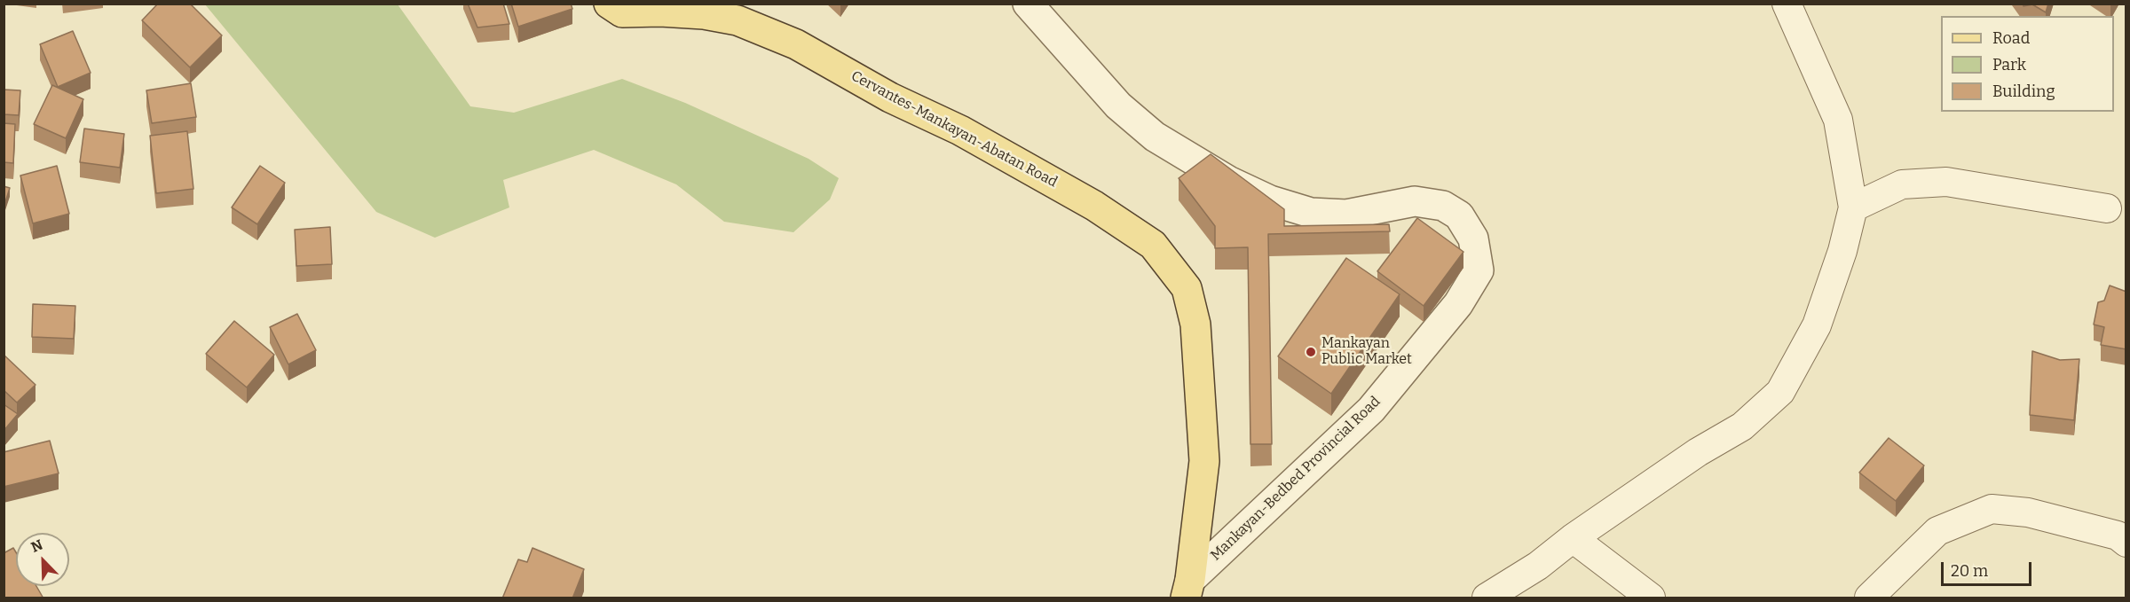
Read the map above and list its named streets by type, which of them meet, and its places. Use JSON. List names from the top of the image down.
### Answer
{
  "streets": {
    "main road": ["Cervantes-Mankayan-Abatan Road"],
    "street": ["Mankayan-Bedbed Provincial Road"]
  },
  "crossings": [
    ["Cervantes-Mankayan-Abatan Road", "Mankayan-Bedbed Provincial Road"]
  ],
  "places": ["Mankayan Public Market"],
  "legend": ["Road", "Park", "Building"],
  "scale_bar": "20 m",
  "north": "top left"
}
